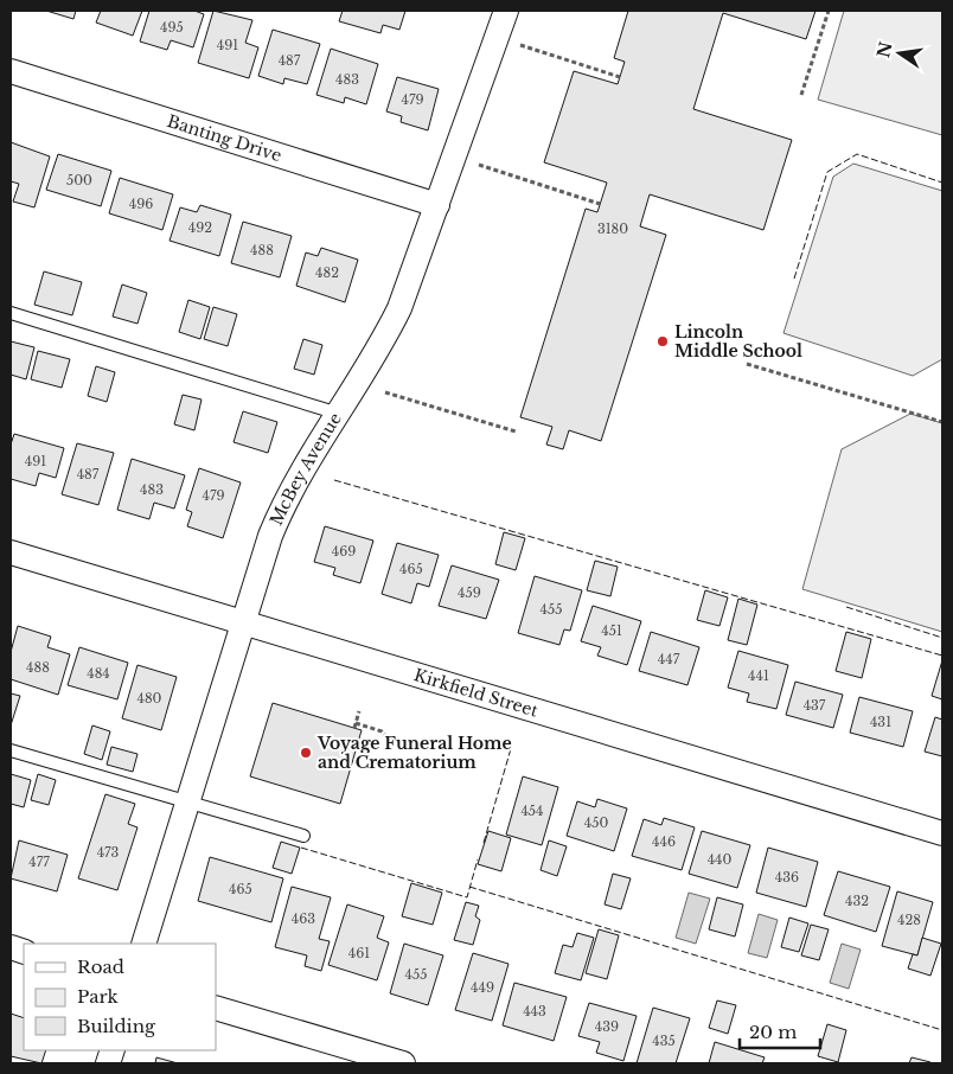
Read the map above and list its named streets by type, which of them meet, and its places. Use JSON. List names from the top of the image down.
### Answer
{
  "streets": {
    "street": ["Banting Drive", "McBey Avenue", "Kirkfield Street"]
  },
  "crossings": [
    ["Banting Drive", "McBey Avenue"],
    ["McBey Avenue", "Kirkfield Street"]
  ],
  "places": ["Lincoln Middle School", "Voyage Funeral Home and Crematorium"],
  "house_numbers": [
    "495",
    "491",
    "487",
    "483",
    "479",
    "500",
    "496",
    "492",
    "3180",
    "488",
    "482",
    "491",
    "487",
    "483",
    "479",
    "469",
    "465",
    "459",
    "455",
    "451",
    "447",
    "488",
    "484",
    "441",
    "480",
    "437",
    "431",
    "454",
    "450",
    "446",
    "473",
    "440",
    "477",
    "436",
    "465",
    "432",
    "463",
    "428",
    "461",
    "455",
    "449",
    "443",
    "439",
    "435"
  ],
  "legend": ["Road", "Park", "Building"],
  "scale_bar": "20 m",
  "north": "left"
}
